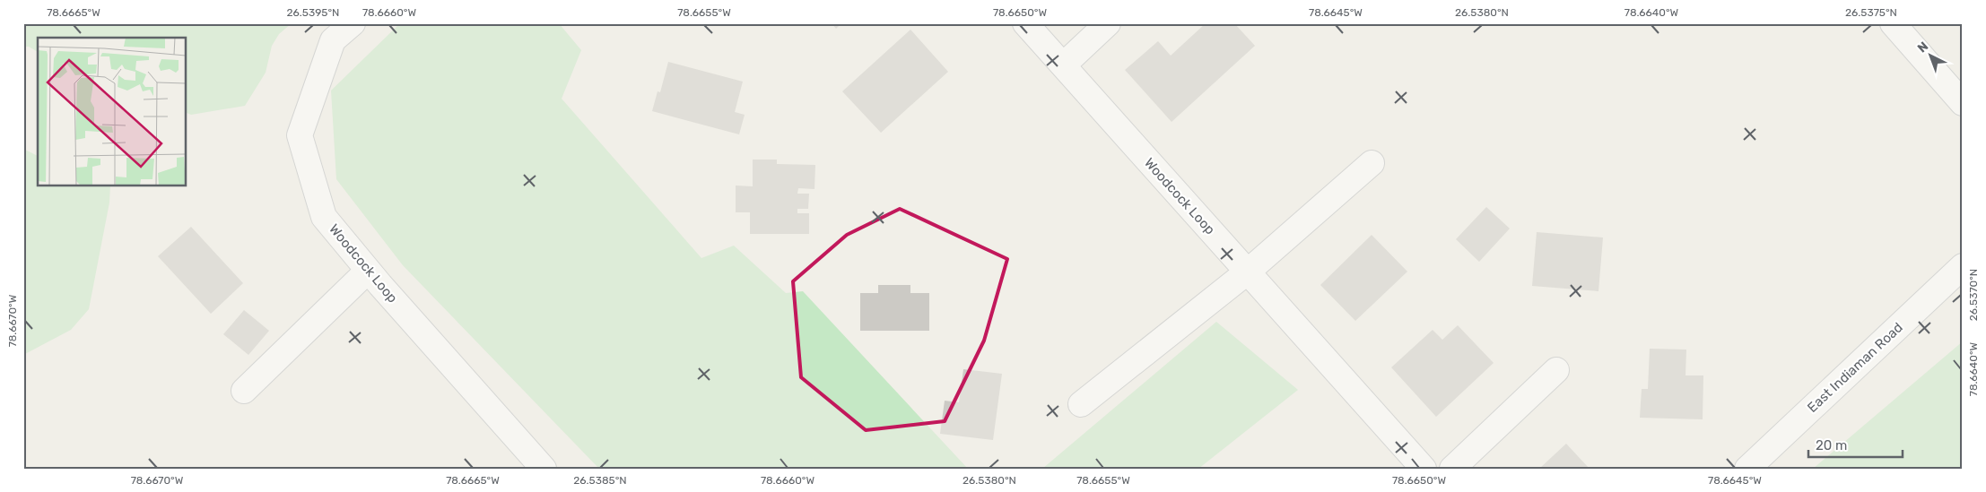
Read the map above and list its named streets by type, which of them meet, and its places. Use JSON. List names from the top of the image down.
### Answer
{
  "streets": {
    "street": ["Woodcock Loop", "East Indiaman Road"]
  },
  "scale_bar": "20 m",
  "north": "top left",
  "coordinates": [
    "78.6665°W",
    "26.5395°N",
    "78.6660°W",
    "78.6655°W",
    "78.6650°W",
    "78.6645°W",
    "26.5380°N",
    "78.6640°W",
    "26.5375°N",
    "26.5370°N",
    "78.6670°W",
    "26.5385°N"
  ]
}
